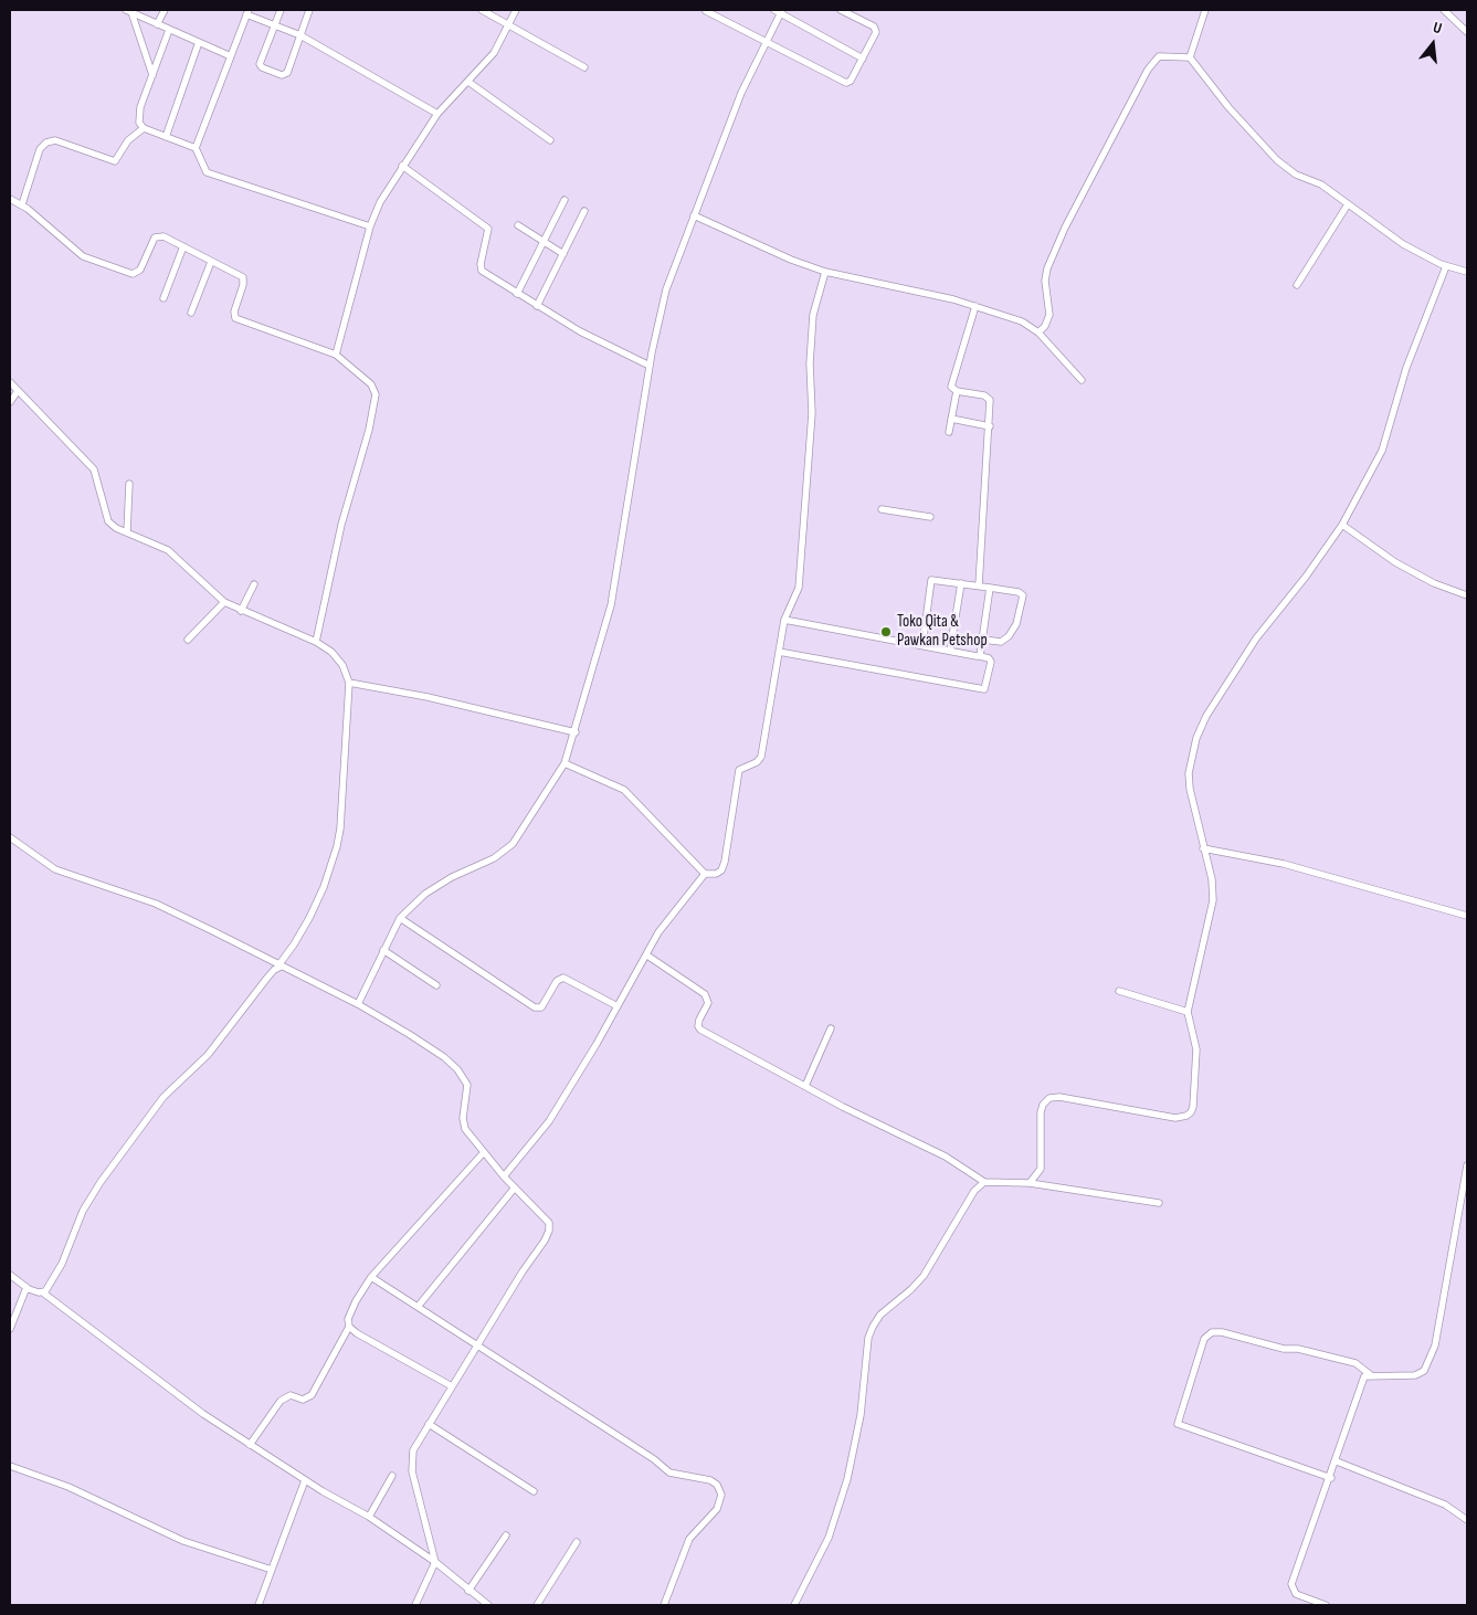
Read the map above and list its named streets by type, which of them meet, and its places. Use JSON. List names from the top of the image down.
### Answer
{
  "places": ["Toko Qita & Pawkan Petshop"],
  "north": "top"
}
